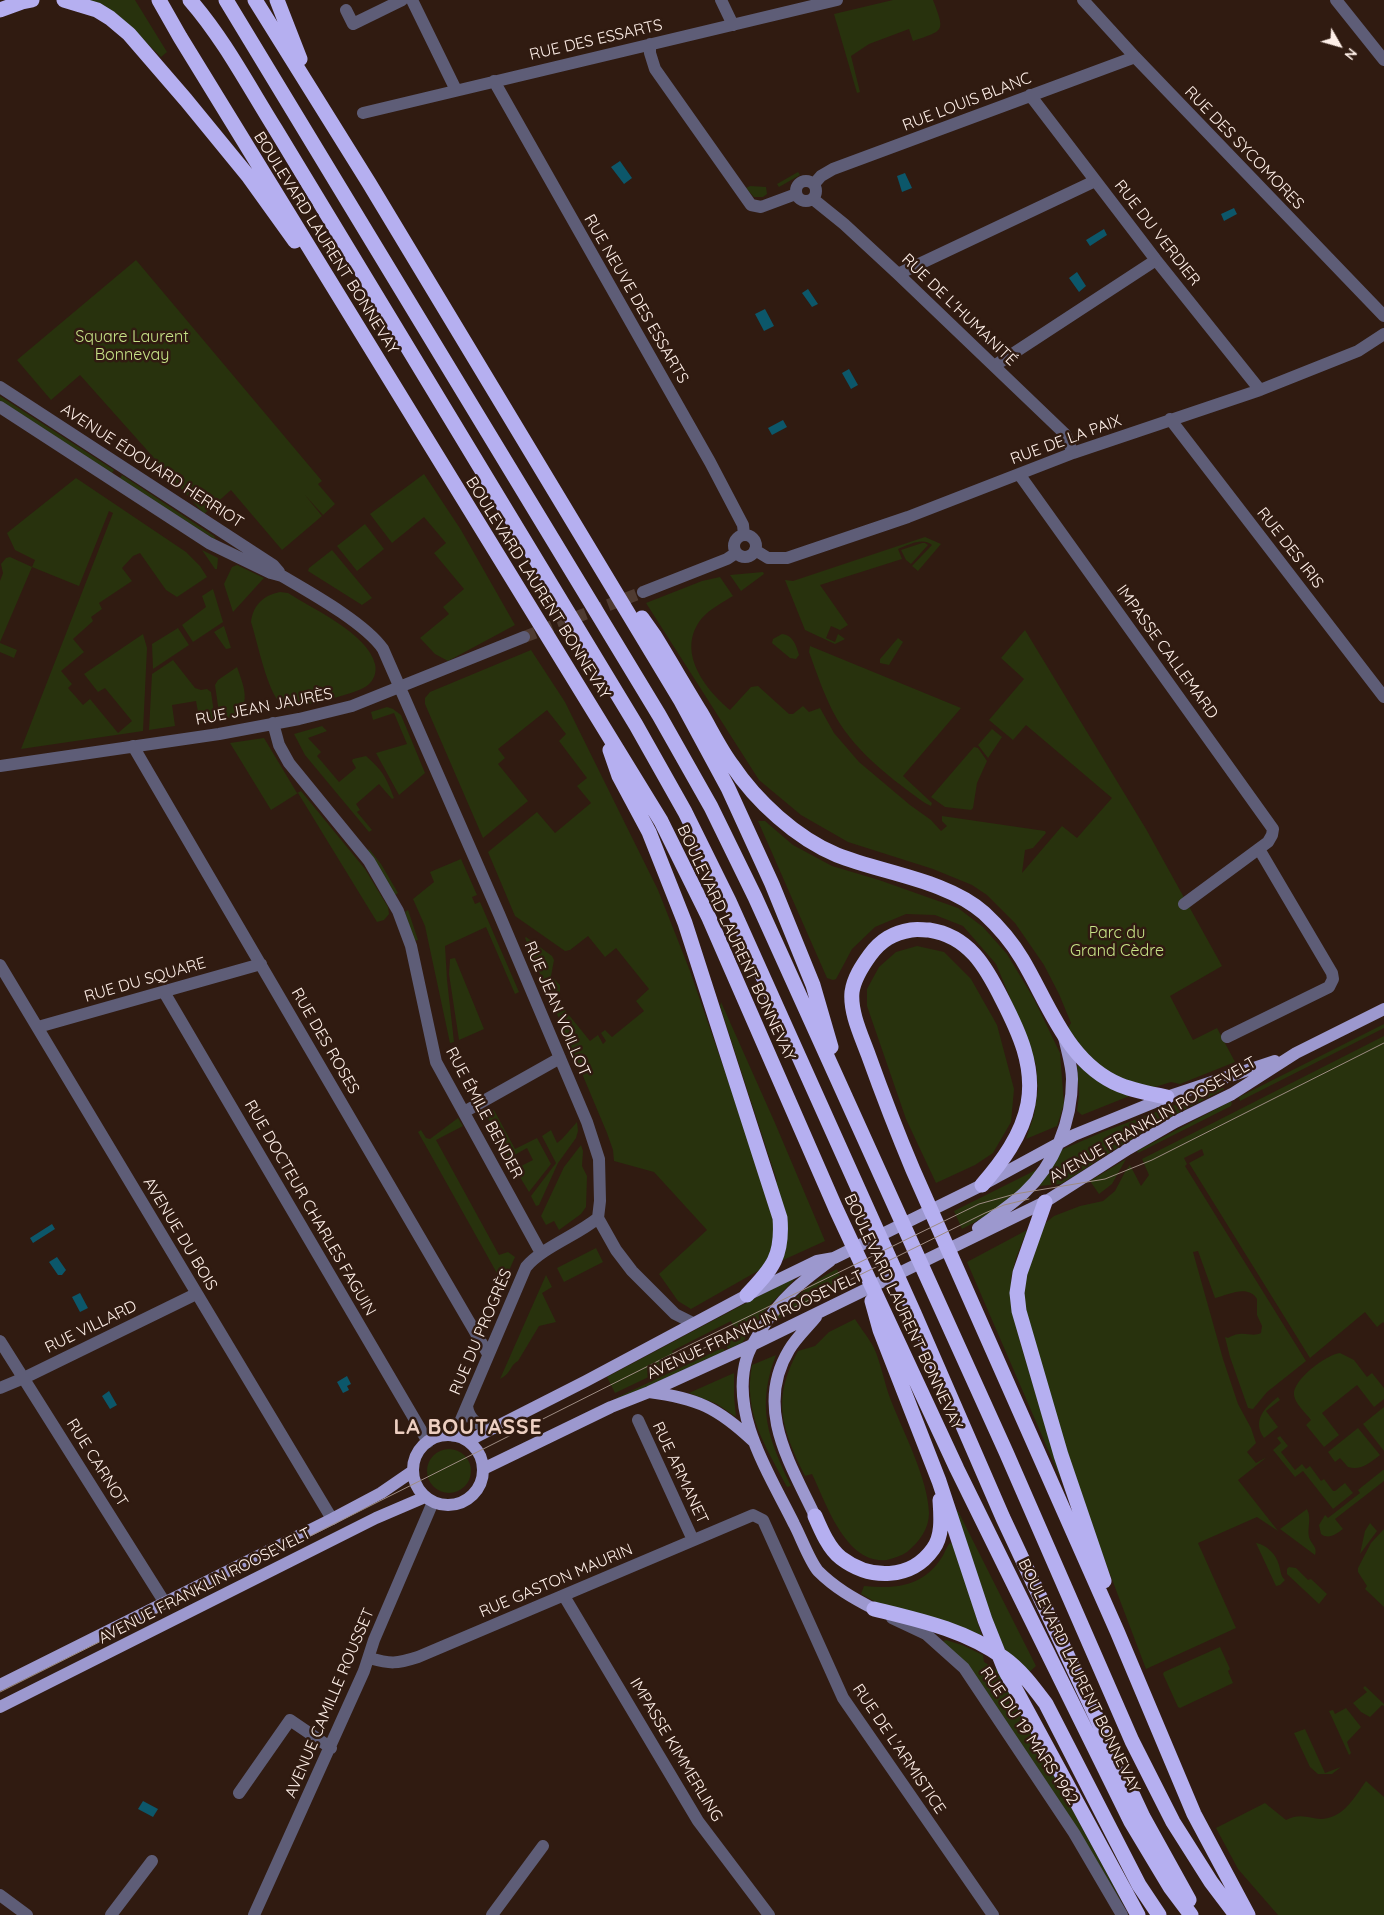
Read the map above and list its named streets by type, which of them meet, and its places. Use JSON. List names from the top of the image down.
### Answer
{
  "streets": {
    "highway": ["BOULEVARD LAURENT BONNEVAY"],
    "main road": ["AVENUE FRANKLIN ROOSEVELT"],
    "street": [
      "RUE DES ESSARTS",
      "RUE LOUIS BLANC",
      "RUE DES SYCOMORES",
      "RUE DU VERDIER",
      "RUE NEUVE DES ESSARTS",
      "RUE DE L'HUMANITÉ",
      "RUE DE LA PAIX",
      "AVENUE ÉDOUARD HERRIOT",
      "RUE DES IRIS",
      "IMPASSE CALLEMARD",
      "RUE JEAN JAURÈS",
      "RUE DU SQUARE",
      "RUE JEAN VOILLOT",
      "RUE DES ROSES",
      "RUE ÉMILE BENDER",
      "RUE DOCTEUR CHARLES FAGUIN",
      "AVENUE DU BOIS",
      "RUE VILLARD",
      "RUE DU PROGRÈS",
      "RUE CARNOT",
      "RUE ARMANET",
      "RUE GASTON MAURIN",
      "AVENUE CAMILLE ROUSSET",
      "RUE DU 19 MARS 1962",
      "RUE DE L'ARMISTICE",
      "IMPASSE KIMMERLING"
    ]
  },
  "crossings": [
    ["RUE DES ESSARTS", "RUE NEUVE DES ESSARTS"],
    ["RUE LOUIS BLANC", "RUE DES SYCOMORES"],
    ["RUE LOUIS BLANC", "RUE DU VERDIER"],
    ["RUE LOUIS BLANC", "RUE DE L'HUMANITÉ"],
    ["RUE DU VERDIER", "RUE DE LA PAIX"],
    ["RUE NEUVE DES ESSARTS", "RUE DE LA PAIX"],
    ["RUE DE L'HUMANITÉ", "RUE DE LA PAIX"],
    ["RUE DE LA PAIX", "RUE DES IRIS"],
    ["RUE DE LA PAIX", "IMPASSE CALLEMARD"],
    ["AVENUE ÉDOUARD HERRIOT", "RUE JEAN JAURÈS"],
    ["AVENUE ÉDOUARD HERRIOT", "RUE JEAN VOILLOT"],
    ["RUE JEAN JAURÈS", "RUE JEAN VOILLOT"],
    ["RUE JEAN JAURÈS", "RUE DES ROSES"],
    ["RUE JEAN JAURÈS", "RUE ÉMILE BENDER"],
    ["RUE DU SQUARE", "RUE DES ROSES"],
    ["RUE DU SQUARE", "RUE DOCTEUR CHARLES FAGUIN"],
    ["RUE DU SQUARE", "AVENUE DU BOIS"],
    ["RUE JEAN VOILLOT", "RUE DU PROGRÈS"],
    ["RUE DES ROSES", "RUE DU PROGRÈS"],
    ["RUE ÉMILE BENDER", "RUE DU PROGRÈS"],
    ["AVENUE FRANKLIN ROOSEVELT", "RUE DOCTEUR CHARLES FAGUIN"],
    ["AVENUE FRANKLIN ROOSEVELT", "AVENUE DU BOIS"],
    ["AVENUE FRANKLIN ROOSEVELT", "RUE DU PROGRÈS"],
    ["AVENUE FRANKLIN ROOSEVELT", "RUE CARNOT"],
    ["AVENUE FRANKLIN ROOSEVELT", "AVENUE CAMILLE ROUSSET"],
    ["RUE DOCTEUR CHARLES FAGUIN", "RUE DU PROGRÈS"],
    ["RUE DOCTEUR CHARLES FAGUIN", "AVENUE CAMILLE ROUSSET"],
    ["AVENUE DU BOIS", "RUE VILLARD"],
    ["RUE VILLARD", "RUE CARNOT"],
    ["RUE DU PROGRÈS", "AVENUE CAMILLE ROUSSET"],
    ["RUE ARMANET", "RUE GASTON MAURIN"],
    ["RUE GASTON MAURIN", "AVENUE CAMILLE ROUSSET"],
    ["RUE GASTON MAURIN", "RUE DE L'ARMISTICE"],
    ["RUE GASTON MAURIN", "IMPASSE KIMMERLING"]
  ],
  "districts": ["LA BOUTASSE"],
  "parks": ["Square Laurent Bonnevay", "Parc du Grand Cèdre"],
  "north": "bottom right"
}
